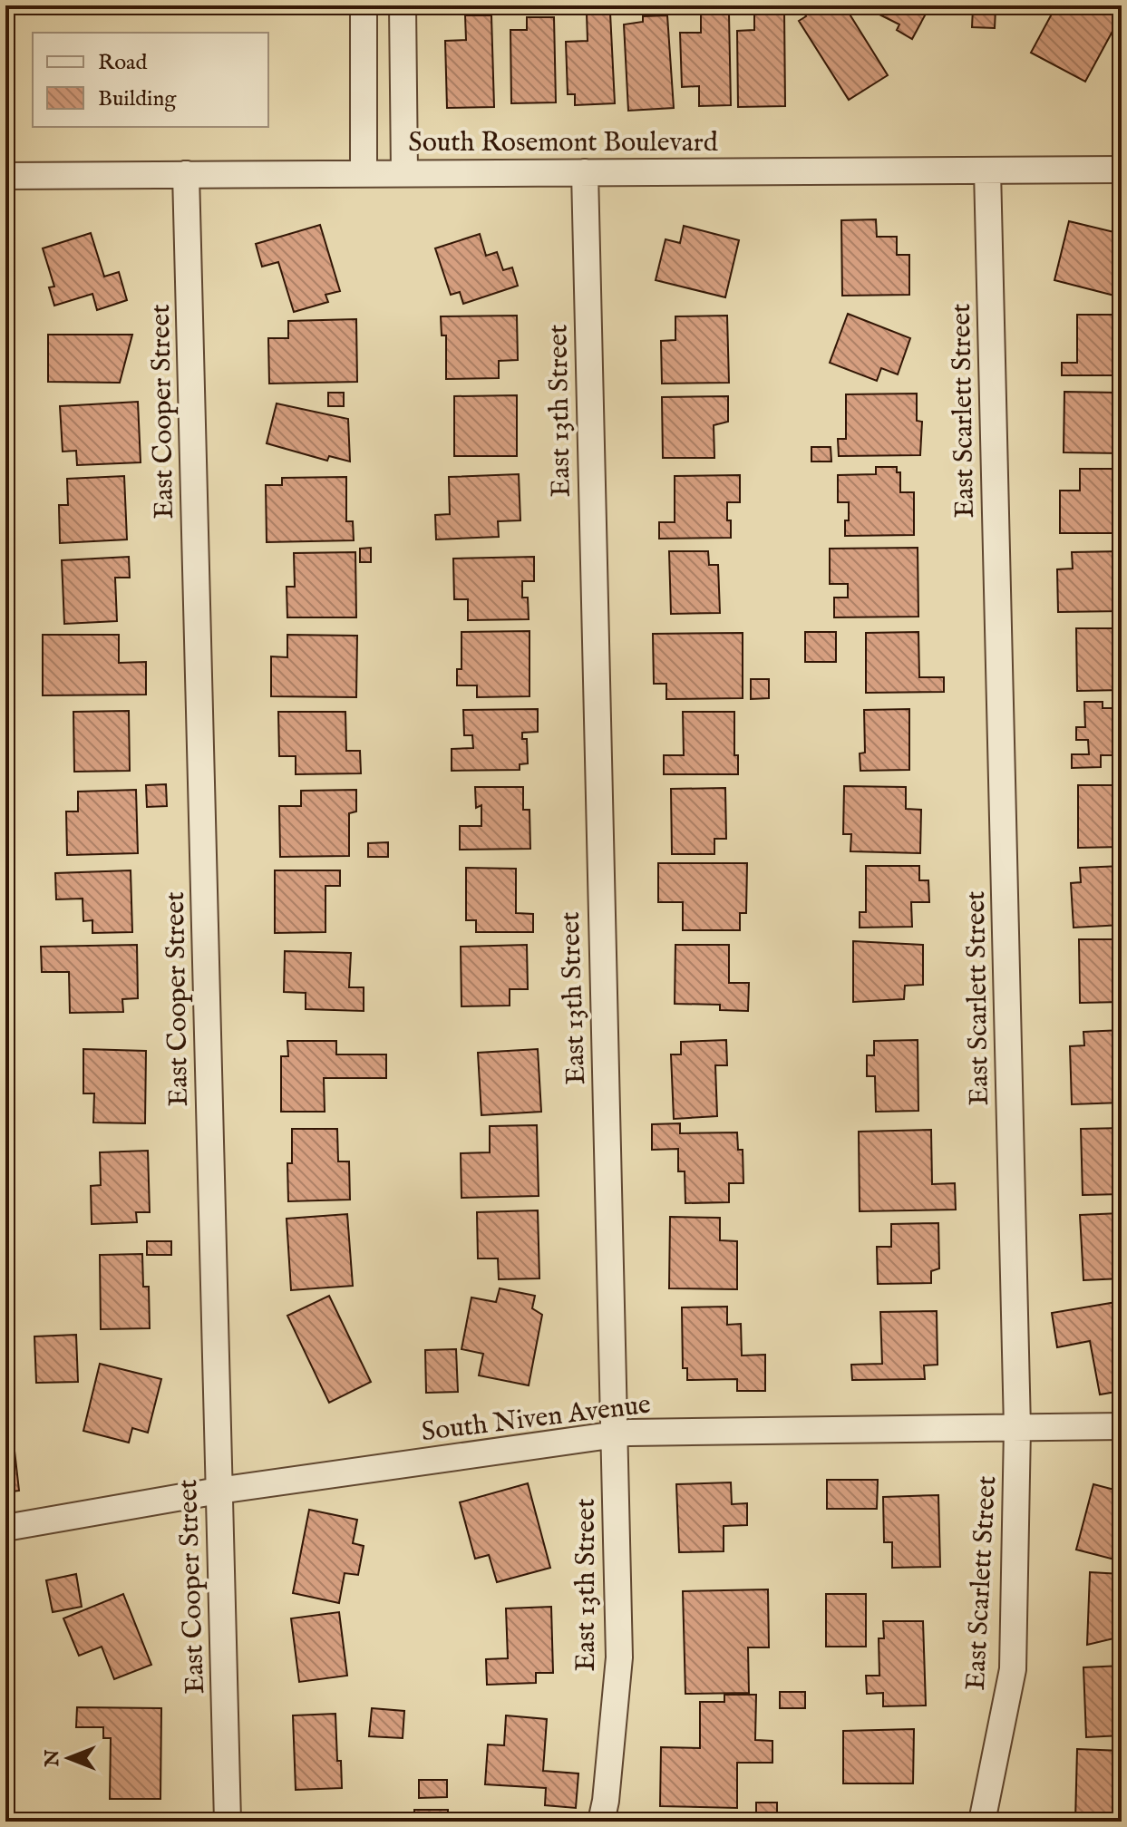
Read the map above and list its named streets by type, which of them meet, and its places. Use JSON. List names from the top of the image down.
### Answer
{
  "streets": {
    "street": [
      "South Rosemont Boulevard",
      "East 13th Street",
      "East Scarlett Street",
      "East Cooper Street",
      "South Niven Avenue"
    ]
  },
  "crossings": [
    ["South Rosemont Boulevard", "East 13th Street"],
    ["South Rosemont Boulevard", "East Scarlett Street"],
    ["South Rosemont Boulevard", "East Cooper Street"],
    ["East 13th Street", "South Niven Avenue"],
    ["East Scarlett Street", "South Niven Avenue"],
    ["East Cooper Street", "South Niven Avenue"]
  ],
  "legend": ["Road", "Building"],
  "north": "left"
}
